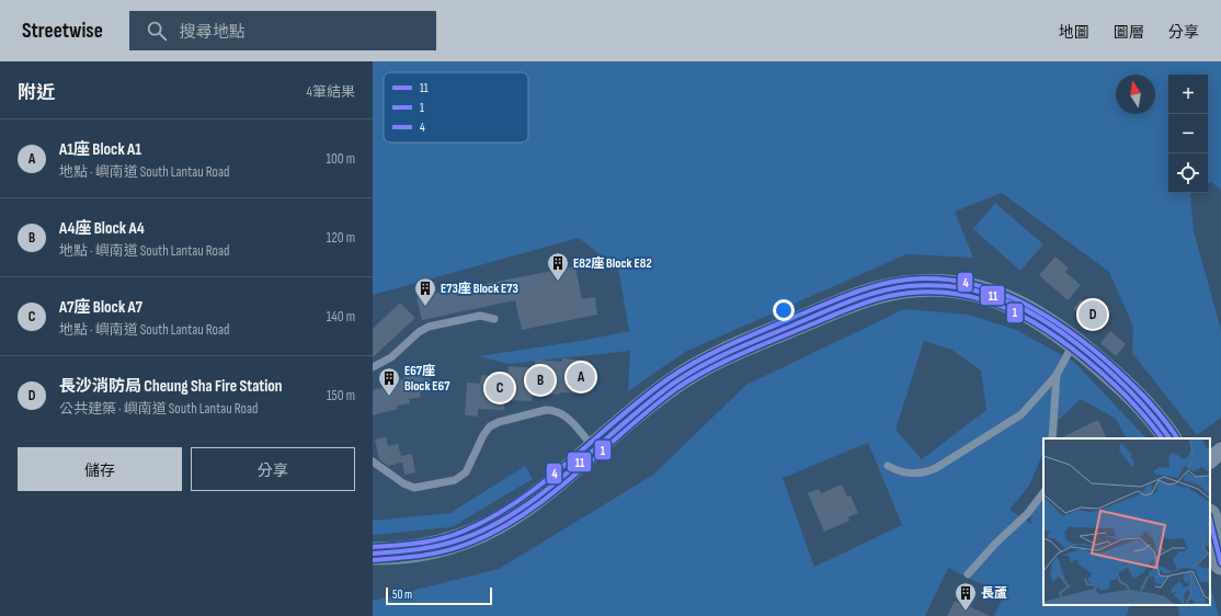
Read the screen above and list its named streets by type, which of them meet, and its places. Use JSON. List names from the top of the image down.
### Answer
{
  "places": {
    "building": [
      "E82座 Block E82",
      "E73座 Block E73",
      "E67座 Block E67",
      "長蘆"
    ]
  },
  "lines": ["transit line 4", "transit line 11", "transit line 1"],
  "legend": ["11", "1", "4"],
  "scale_bar": "50 m",
  "north": "top",
  "page": {
    "header": "Streetwise",
    "search": "搜尋地點",
    "nav": ["地圖", "圖層", "分享"],
    "heading": ["附近", "4筆結果"],
    "map_buttons": ["+", "−"],
    "list": [
      {
        "mark": "A",
        "name": "A1座 Block A1",
        "note": "地點 · 嶼南道 South Lantau Road",
        "value": "100 m"
      },
      {
        "mark": "B",
        "name": "A4座 Block A4",
        "note": "地點 · 嶼南道 South Lantau Road",
        "value": "120 m"
      },
      {
        "mark": "C",
        "name": "A7座 Block A7",
        "note": "地點 · 嶼南道 South Lantau Road",
        "value": "140 m"
      },
      {
        "mark": "D",
        "name": "長沙消防局 Cheung Sha Fire Station",
        "note": "公共建築 · 嶼南道 South Lantau Road",
        "value": "150 m"
      }
    ],
    "pins": [
      "D",
      "A",
      "B",
      "C"
    ],
    "buttons": ["儲存", "分享"],
    "scale": "50 m"
  }
}
